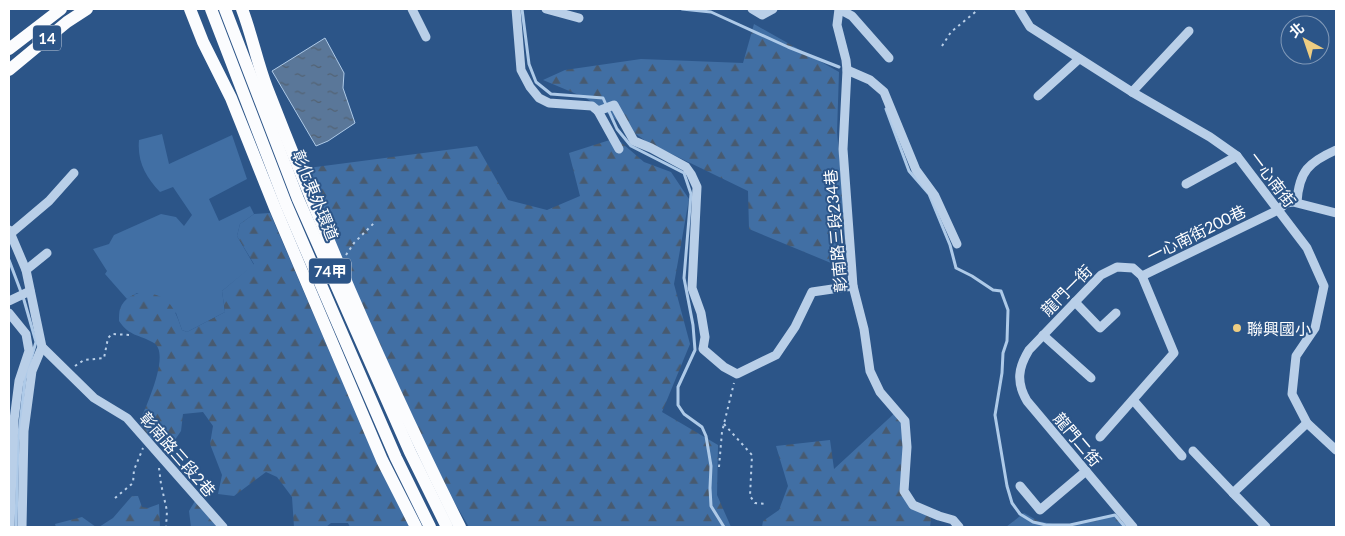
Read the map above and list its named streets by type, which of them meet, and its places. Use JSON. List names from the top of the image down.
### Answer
{
  "streets": {
    "main road": ["14", "彰化東外環道", "74甲"],
    "street": [
      "一心南街",
      "彰南路三段234巷",
      "一心南街200巷",
      "龍門一街",
      "龍門二街",
      "彰南路三段2巷"
    ]
  },
  "crossings": [
    ["一心南街", "一心南街200巷"],
    ["一心南街200巷", "龍門一街"],
    ["龍門一街", "龍門二街"]
  ],
  "places": ["聯興國小"],
  "north": "top left"
}
